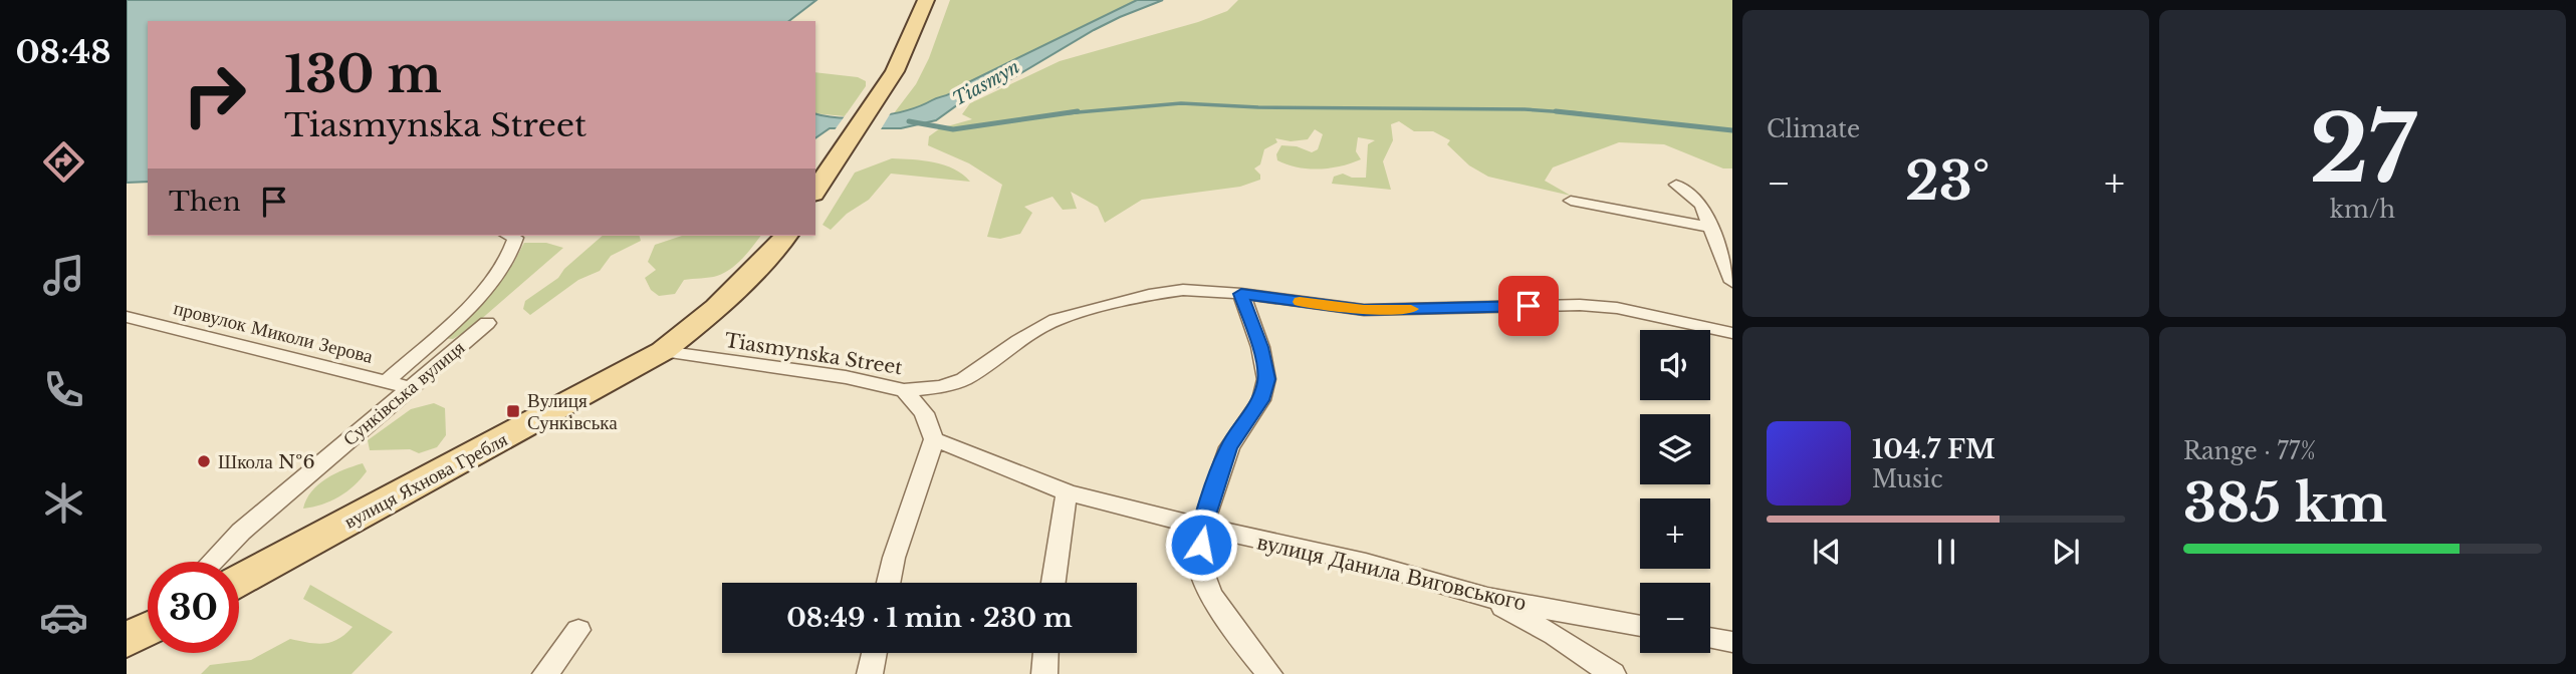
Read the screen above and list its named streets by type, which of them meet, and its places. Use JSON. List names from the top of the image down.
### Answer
{
  "streets": {
    "main road": ["вулиця Яхнова Гребля"],
    "street": [
      "провулок Миколи Зерова",
      "Tiasmynska Street",
      "Сунківська вулиця",
      "вулиця Данила Виговського"
    ]
  },
  "crossings": [
    ["провулок Миколи Зерова", "Сунківська вулиця"],
    ["Tiasmynska Street", "вулиця Яхнова Гребля"]
  ],
  "water": ["Tiasmyn"],
  "places": {
    "transit": ["Вулиця Сунківська"],
    "other": ["Школа №6"]
  },
  "page": {
    "tabs": "08:48",
    "tile": [
      "Climate",
      ["27", "km/h"],
      ["Range · 77%", "385 km"]
    ],
    "turn": ["130 m", "Tiasmynska Street"],
    "heat": ["−", "23°", "+"],
    "then": "Then",
    "map_buttons": ["+", "−"],
    "song": ["104.7 FM", "Music"],
    "limit": "30",
    "trip": "08:49 · 1 min · 230 m"
  }
}
